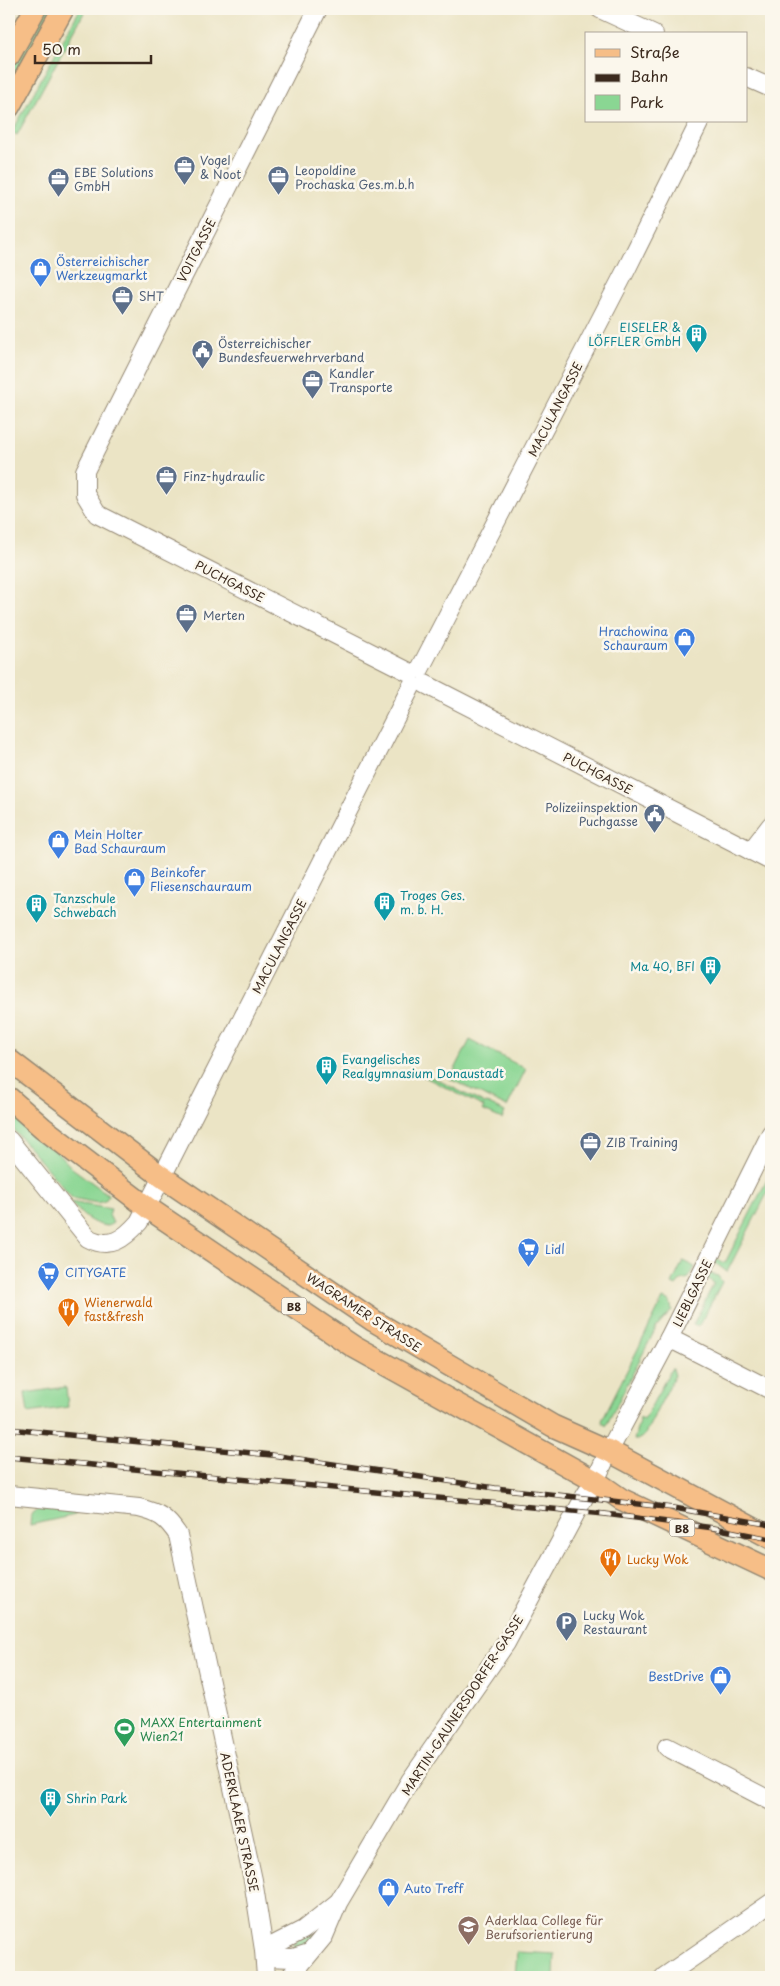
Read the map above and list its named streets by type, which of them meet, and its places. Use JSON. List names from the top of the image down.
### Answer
{
  "streets": {
    "main road": ["B8", "WAGRAMER STRASSE"],
    "street": [
      "VOITGASSE",
      "MACULANGASSE",
      "PUCHGASSE",
      "LIEBLGASSE",
      "MARTIN-GAUNERSDORFER-GASSE",
      "ADERKLAAER STRASSE"
    ]
  },
  "crossings": [
    ["VOITGASSE", "PUCHGASSE"],
    ["MACULANGASSE", "PUCHGASSE"],
    ["MACULANGASSE", "B8"],
    ["MACULANGASSE", "WAGRAMER STRASSE"],
    ["LIEBLGASSE", "WAGRAMER STRASSE"],
    ["LIEBLGASSE", "MARTIN-GAUNERSDORFER-GASSE"],
    ["B8", "MARTIN-GAUNERSDORFER-GASSE"],
    ["WAGRAMER STRASSE", "MARTIN-GAUNERSDORFER-GASSE"],
    ["MARTIN-GAUNERSDORFER-GASSE", "ADERKLAAER STRASSE"]
  ],
  "places": {
    "office": [
      "Vogel & Noot",
      "Leopoldine Prochaska Ges.m.b.h",
      "EBE Solutions GmbH",
      "SHT",
      "Kandler Transporte",
      "Finz-hydraulic",
      "Merten",
      "ZIB Training"
    ],
    "shop": [
      "Österreichischer Werkzeugmarkt",
      "Hrachowina Schauraum",
      "Mein Holter Bad Schauraum",
      "Beinkofer Fliesenschauraum",
      "BestDrive",
      "Auto Treff"
    ],
    "building": [
      "EISELER & LÖFFLER GmbH",
      "Troges Ges. m. b. H.",
      "Tanzschule Schwebach",
      "Ma 40, BFI",
      "Evangelisches Realgymnasium Donaustadt",
      "Shrin Park"
    ],
    "public building": ["Österreichischer Bundesfeuerwehrverband", "Polizeiinspektion Puchgasse"],
    "supermarket": ["Lidl", "CITYGATE"],
    "restaurant": ["Wienerwald fast&fresh", "Lucky Wok"],
    "parking": ["Lucky Wok Restaurant"],
    "sports": ["MAXX Entertainment Wien21"],
    "school or university": ["Aderklaa College für Berufsorientierung"]
  },
  "legend": ["Straße", "Bahn", "Park"],
  "scale_bar": "50 m"
}
